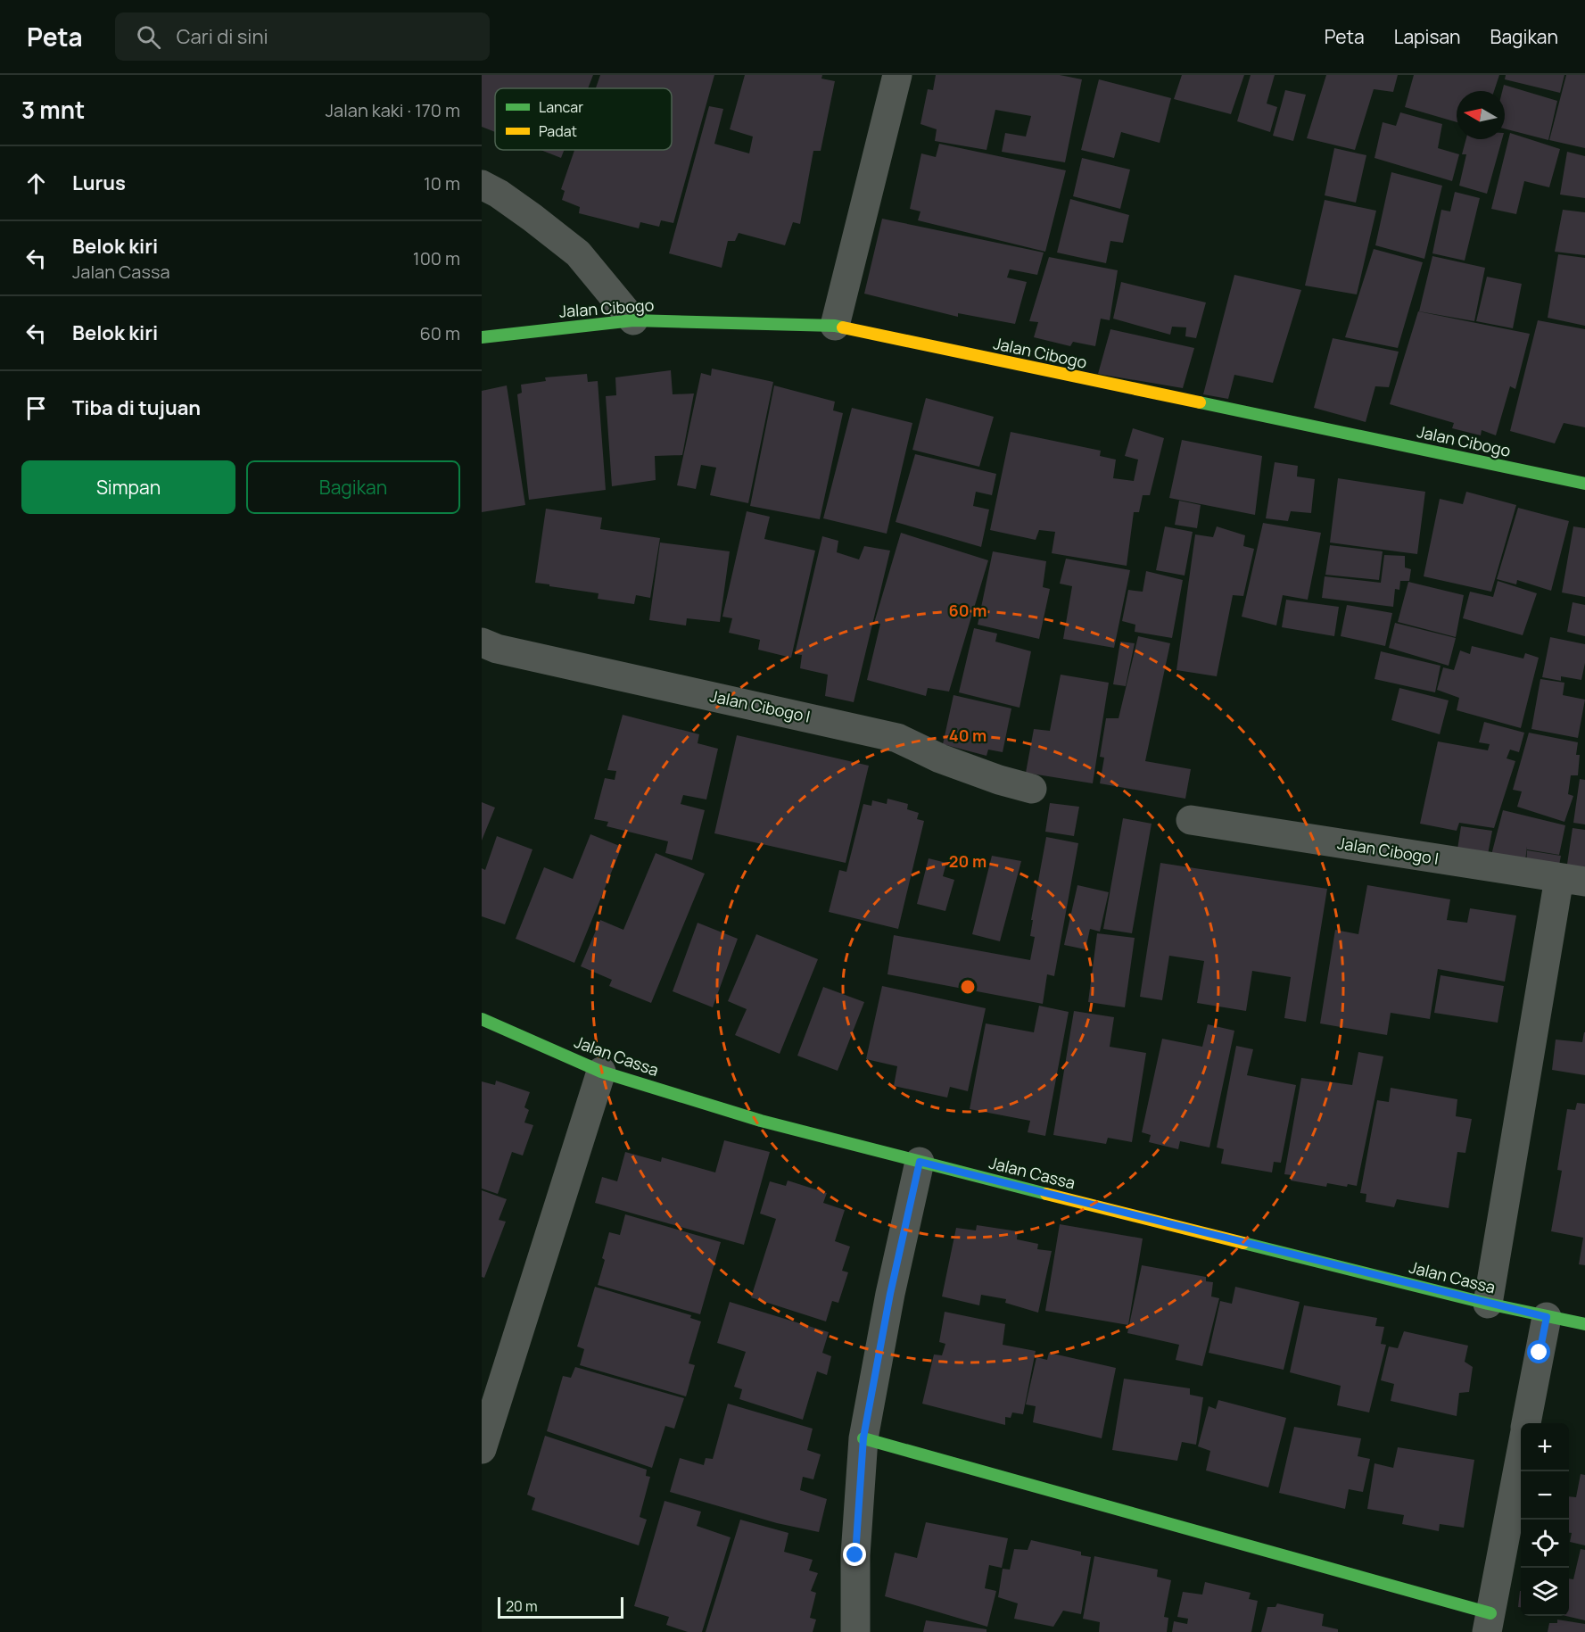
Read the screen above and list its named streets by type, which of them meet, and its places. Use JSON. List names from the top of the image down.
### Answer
{
  "streets": {
    "street": ["Jalan Cibogo", "Jalan Cibogo I", "Jalan Cassa"]
  },
  "legend": ["Lancar", "Padat"],
  "scale_bar": "20 m",
  "north": "left",
  "page": {
    "header": "Peta",
    "search": "Cari di sini",
    "nav": ["Peta", "Lapisan", "Bagikan"],
    "heading": ["3 mnt", "Jalan kaki · 170 m"],
    "list": [
      ["Lurus", "10 m"],
      ["Belok kiri", "Jalan Cassa", "100 m"],
      ["Belok kiri", "60 m"],
      "Tiba di tujuan"
    ],
    "buttons": ["Simpan", "Bagikan"],
    "map_buttons": ["+", "−"],
    "scale": "20 m"
  },
  "rings": ["60 m", "40 m", "20 m"]
}
